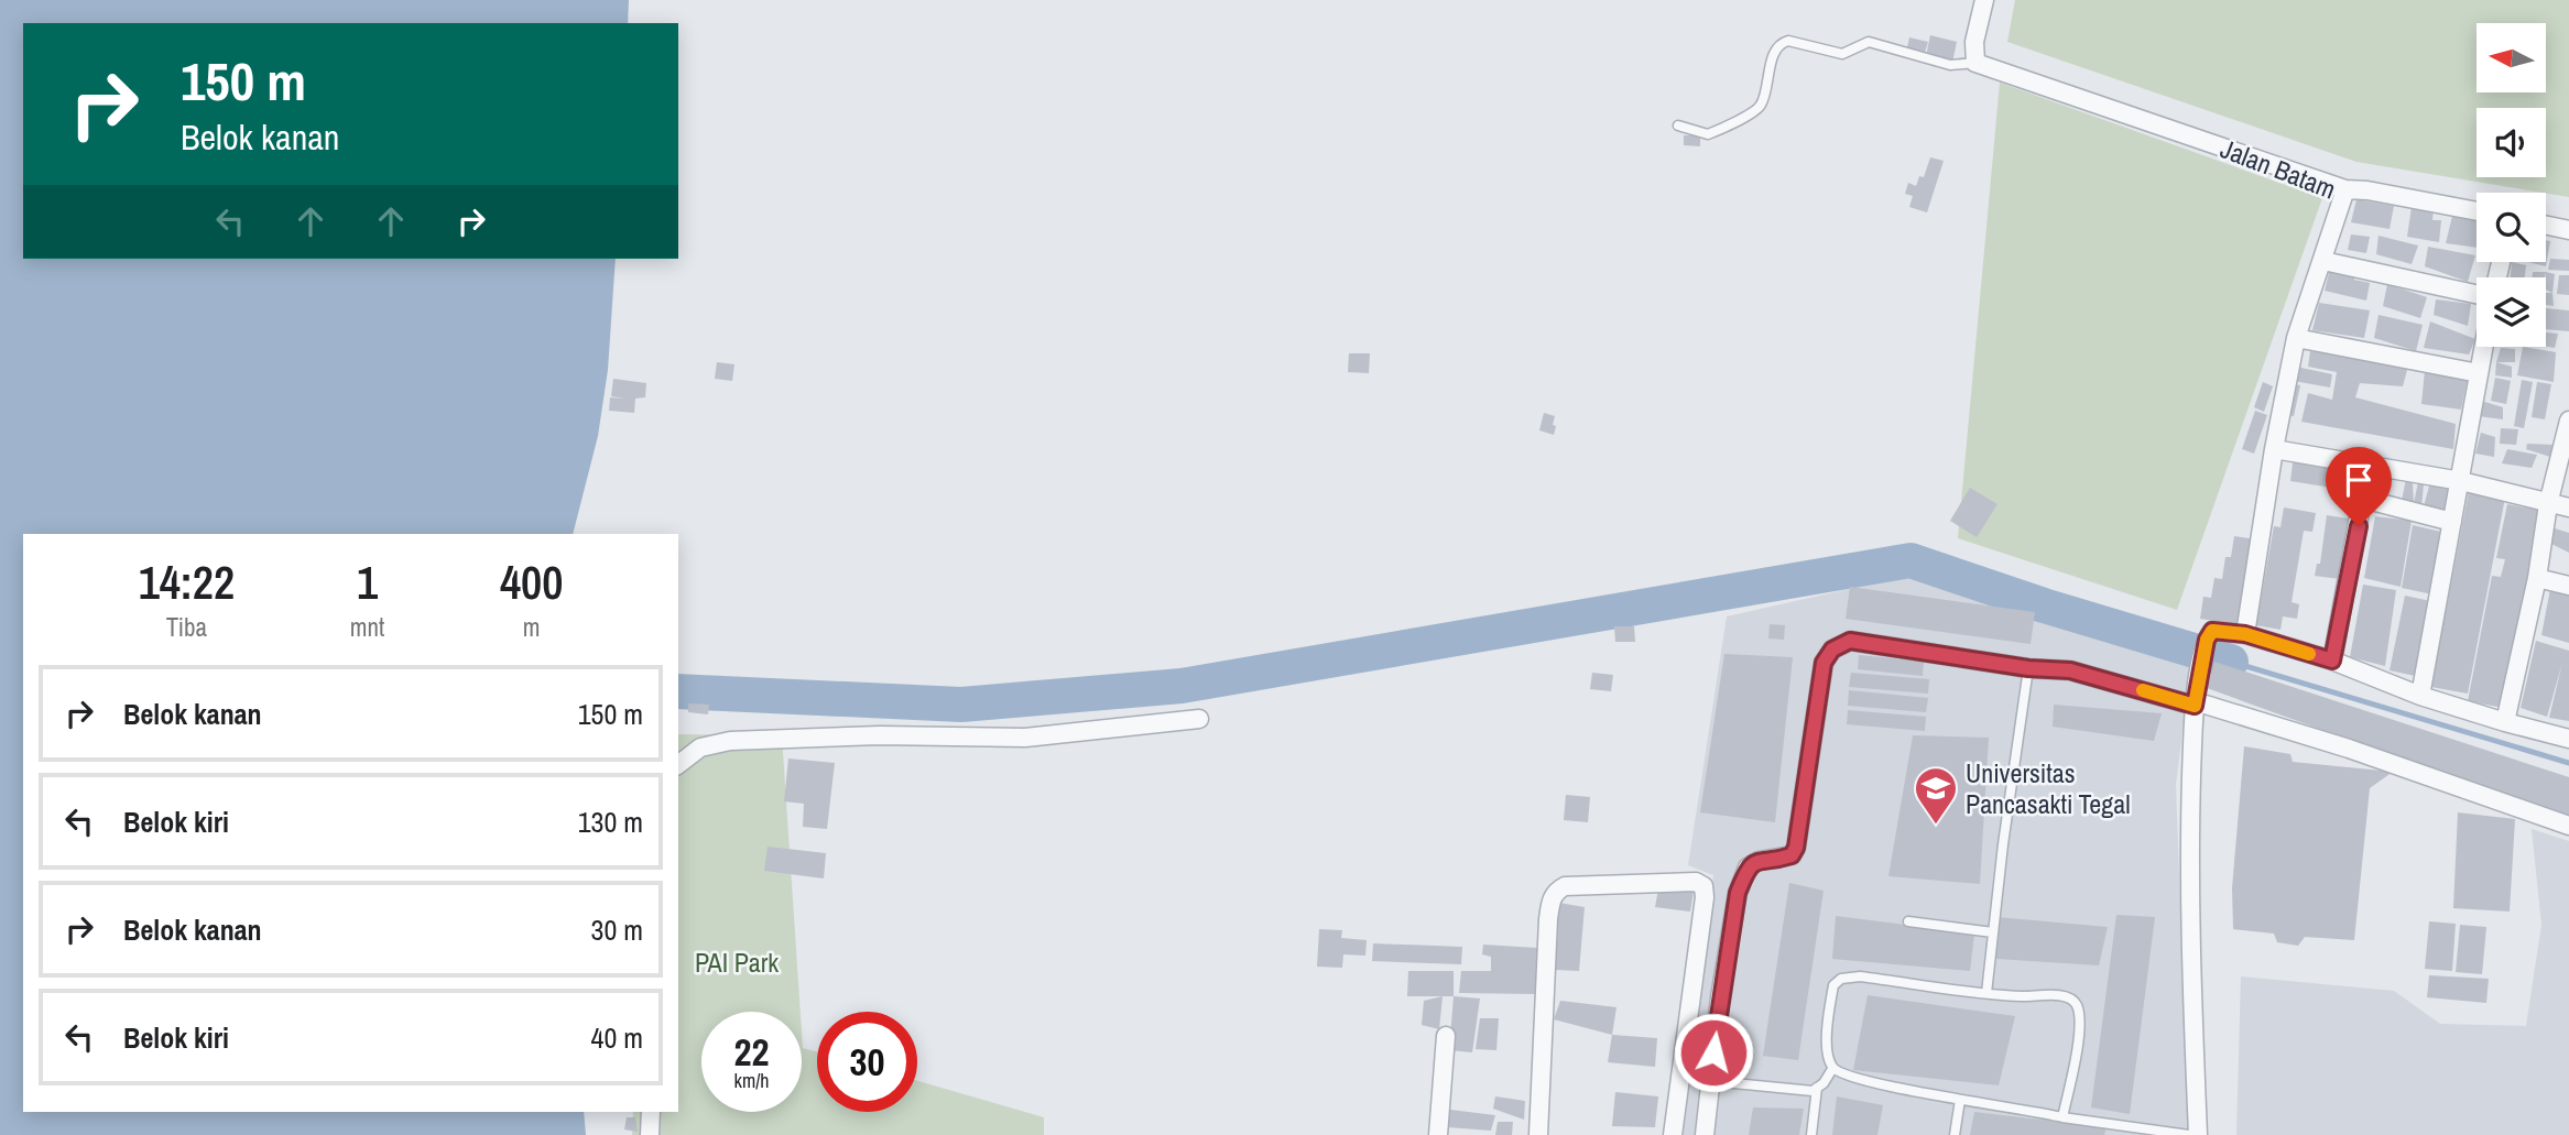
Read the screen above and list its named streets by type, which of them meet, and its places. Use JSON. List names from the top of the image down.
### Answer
{
  "streets": {
    "street": ["Jalan Batam"]
  },
  "parks": ["PAI Park"],
  "places": {
    "school or university": ["Universitas Pancasakti Tegal"]
  },
  "north": "left",
  "page": {
    "turn": ["150 m", "Belok kanan"],
    "eta": [
      "14:22",
      "Tiba",
      "1",
      "mnt",
      "400",
      "m"
    ],
    "list": [
      {
        "name": "Belok kanan",
        "value": "150 m"
      },
      {
        "name": "Belok kiri",
        "value": "130 m"
      },
      {
        "name": "Belok kanan",
        "value": "30 m"
      },
      {
        "name": "Belok kiri",
        "value": "40 m"
      }
    ],
    "speed": "22 km/h",
    "limit": "30"
  }
}
